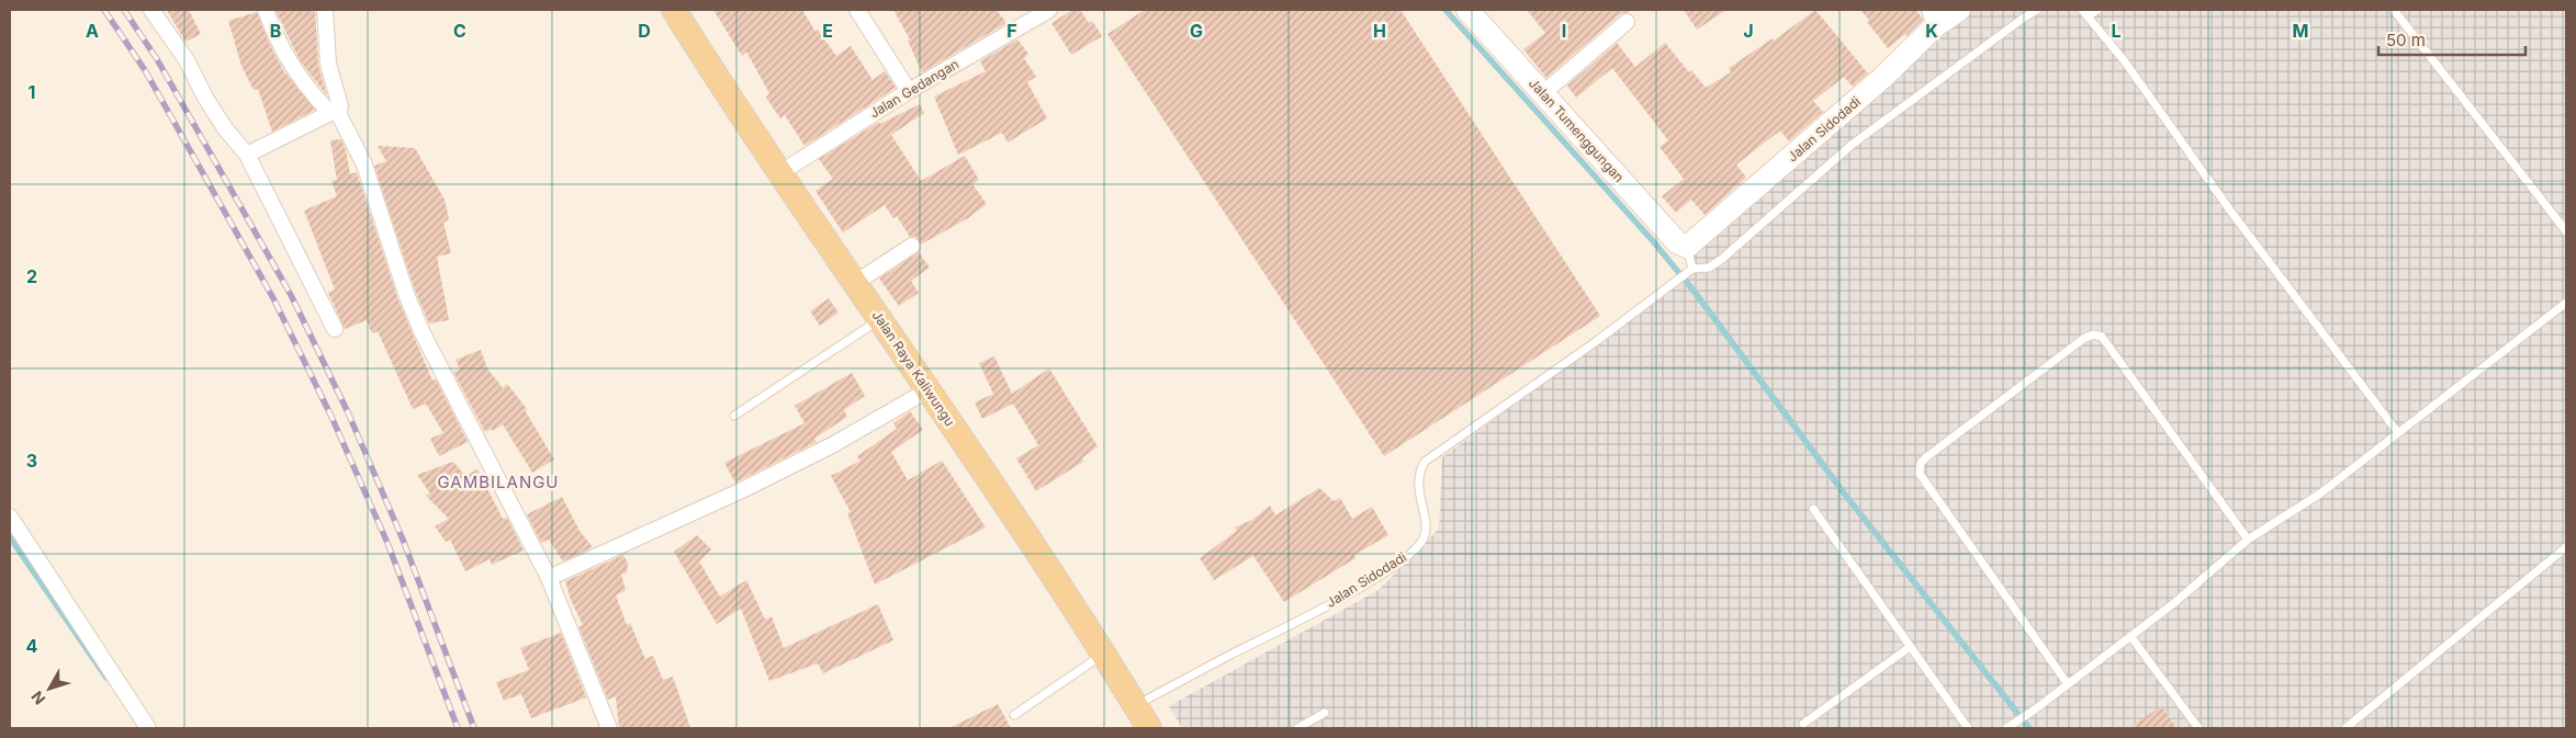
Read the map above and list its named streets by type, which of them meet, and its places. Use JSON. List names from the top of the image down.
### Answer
{
  "streets": {
    "main road": ["Jalan Raya Kaliwungu"],
    "street": ["Jalan Gedangan", "Jalan Sidodadi", "Jalan Tumenggungan"]
  },
  "crossings": [
    ["Jalan Gedangan", "Jalan Raya Kaliwungu"],
    ["Jalan Sidodadi", "Jalan Tumenggungan"],
    ["Jalan Sidodadi", "Jalan Raya Kaliwungu"]
  ],
  "districts": ["GAMBILANGU"],
  "scale_bar": "50 m",
  "north": "bottom left",
  "grid": {
    "columns": [
      "A",
      "B",
      "C",
      "D",
      "E",
      "F",
      "G",
      "H",
      "I",
      "J",
      "K",
      "L",
      "M"
    ],
    "rows": [
      "1",
      "2",
      "3",
      "4"
    ]
  }
}
